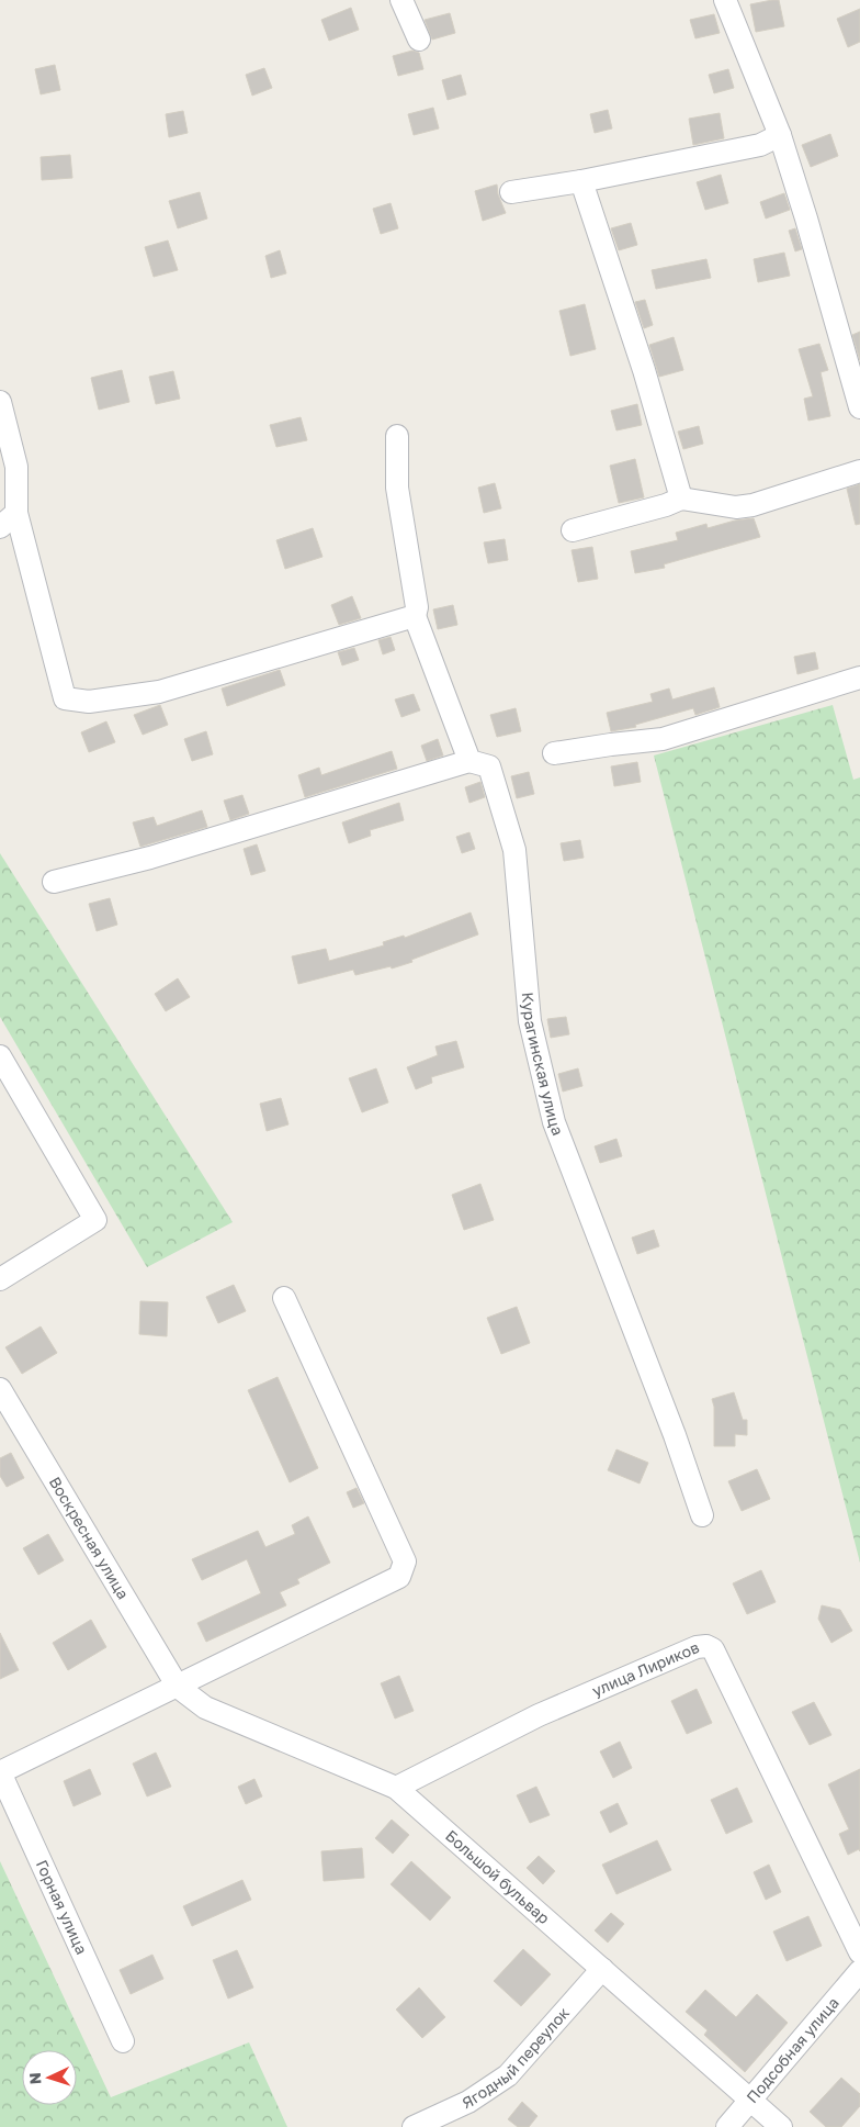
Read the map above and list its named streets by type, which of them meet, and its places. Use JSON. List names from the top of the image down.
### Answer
{
  "streets": {
    "street": [
      "Курагинская улица",
      "Воскресная улица",
      "улица Лириков",
      "Большой бульвар",
      "Горная улица",
      "Подсобная улица",
      "Ягодный переулок"
    ]
  },
  "crossings": [
    ["Воскресная улица", "Большой бульвар"],
    ["улица Лириков", "Большой бульвар"],
    ["Большой бульвар", "Подсобная улица"],
    ["Большой бульвар", "Ягодный переулок"]
  ],
  "north": "left"
}
